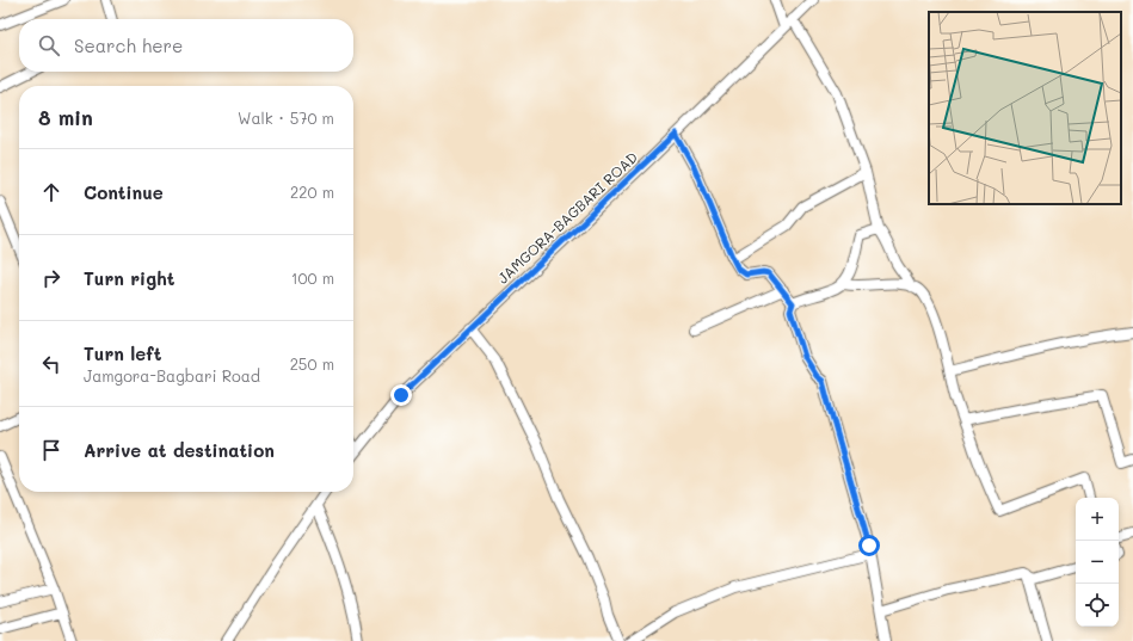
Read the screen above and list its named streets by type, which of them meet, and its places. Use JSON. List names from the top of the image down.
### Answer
{
  "streets": {
    "street": ["JAMGORA-BAGBARI ROAD"]
  },
  "page": {
    "search": "Search here",
    "heading": ["8 min", "Walk · 570 m"],
    "list": [
      ["Continue", "220 m"],
      ["Turn right", "100 m"],
      ["Turn left", "Jamgora-Bagbari Road", "250 m"],
      "Arrive at destination"
    ],
    "map_buttons": ["+", "−"]
  }
}
